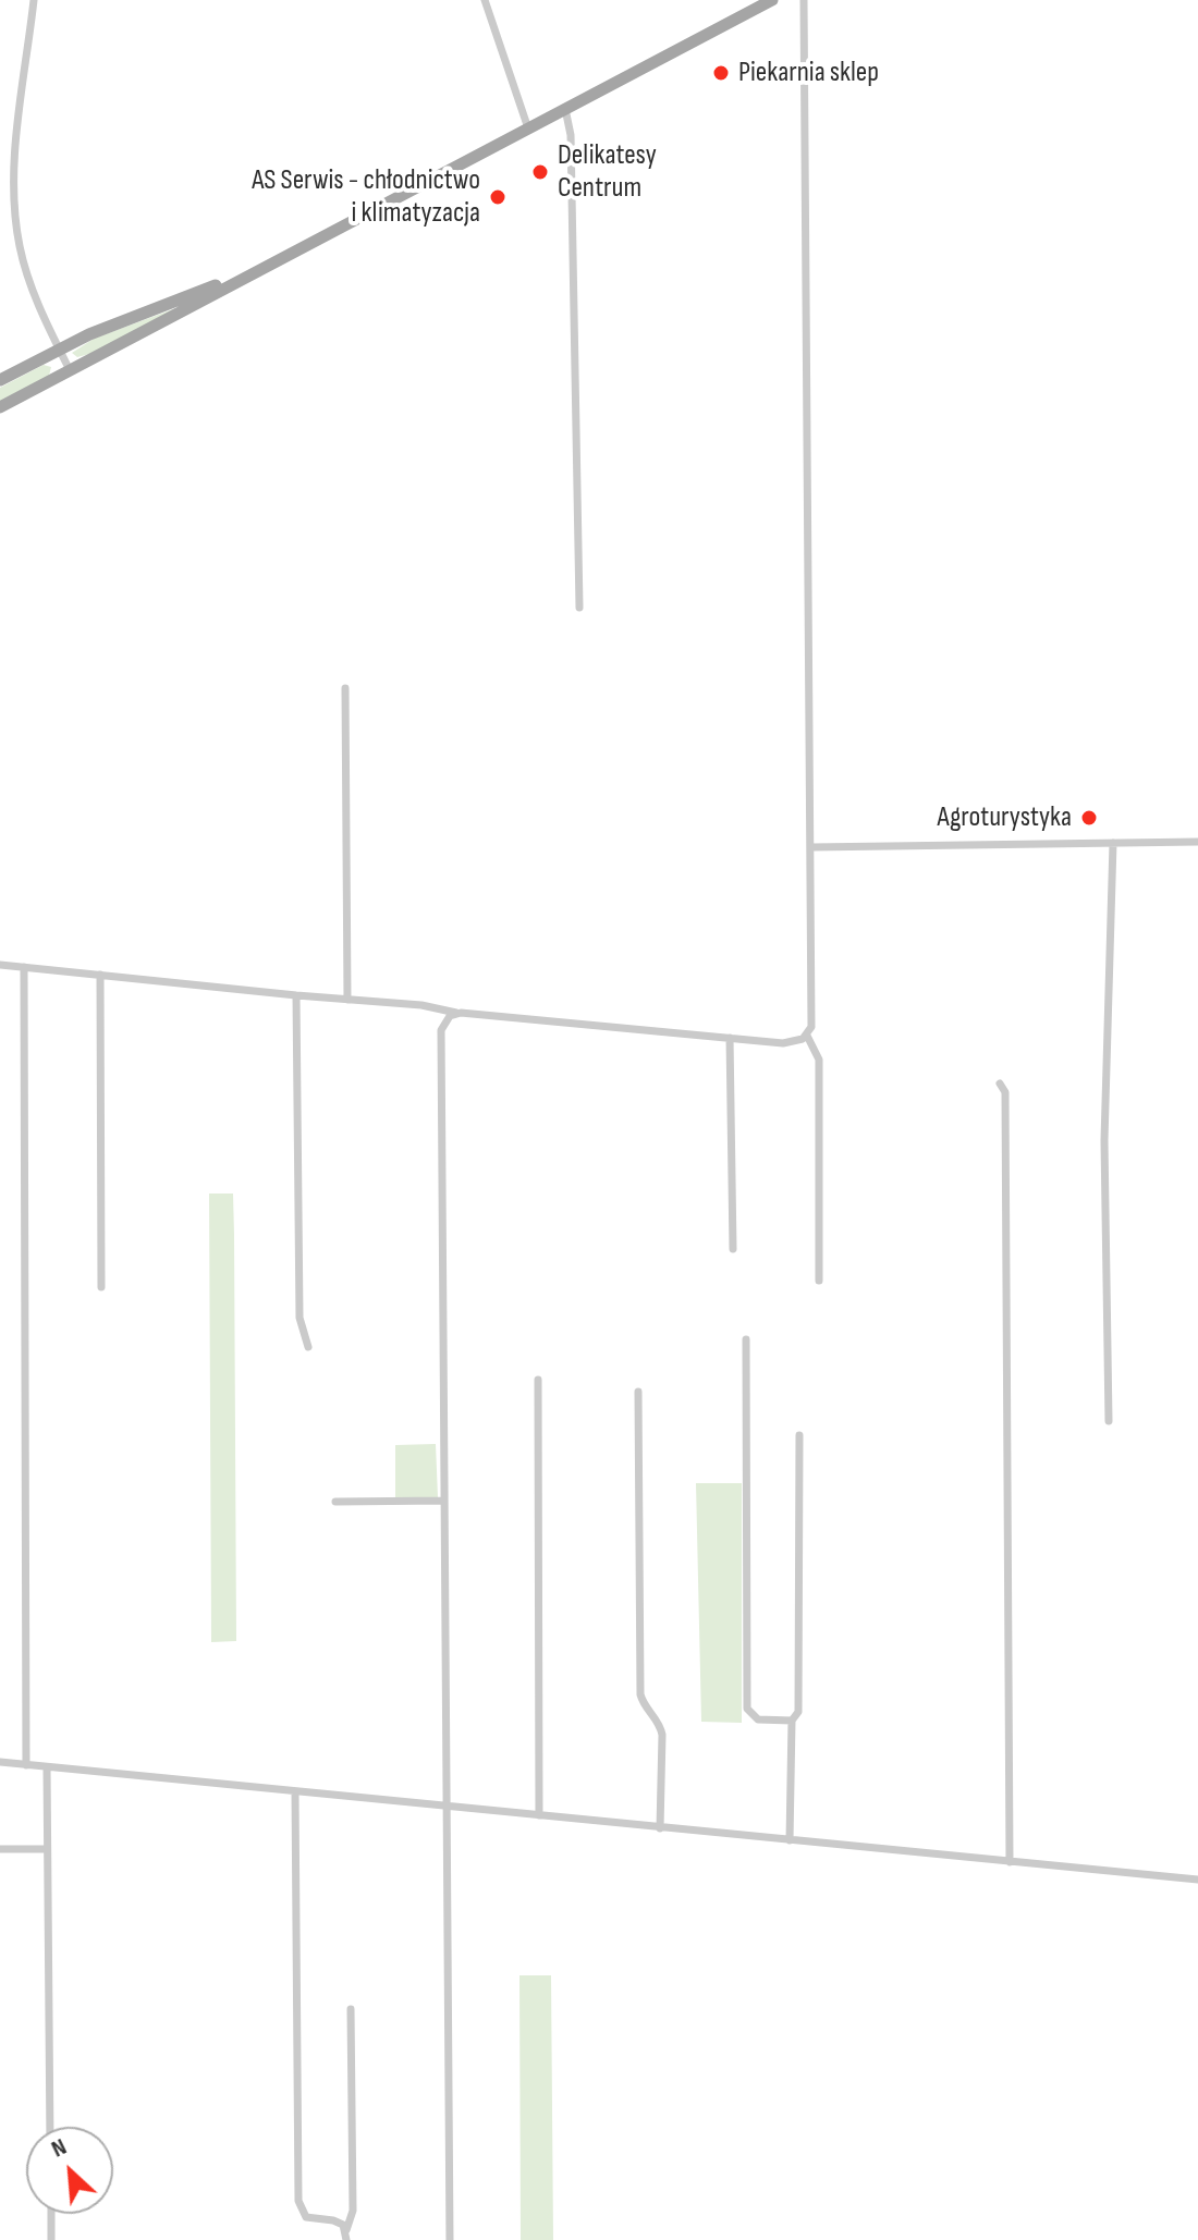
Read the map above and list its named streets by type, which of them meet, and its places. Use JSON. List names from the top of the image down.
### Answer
{
  "places": [
    "Piekarnia sklep",
    "Delikatesy Centrum",
    "AS Serwis - chłodnictwo i klimatyzacja",
    "Agroturystyka"
  ],
  "north": "top left"
}
